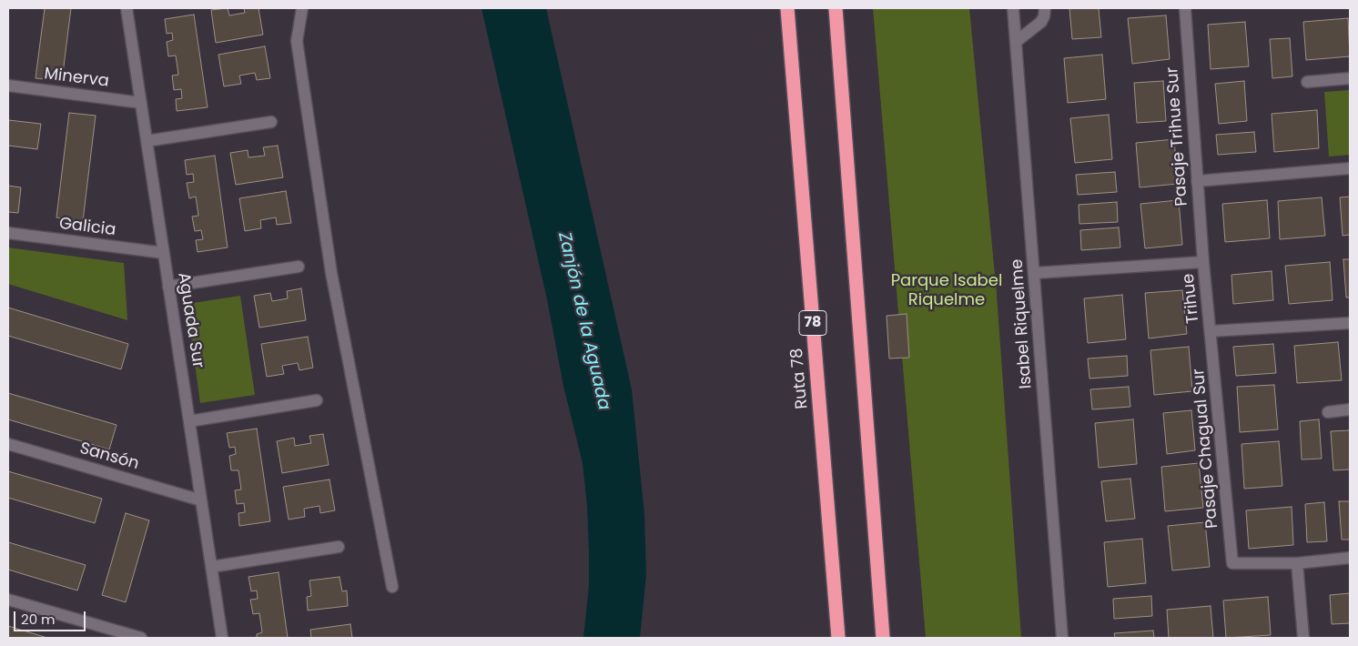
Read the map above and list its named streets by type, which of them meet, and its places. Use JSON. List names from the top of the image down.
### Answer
{
  "streets": {
    "highway": ["78", "Ruta 78"],
    "street": [
      "Minerva",
      "Pasaje Trihue Sur",
      "Galicia",
      "Trihue",
      "Aguada Sur",
      "Isabel Riquelme",
      "Pasaje Chagual Sur",
      "Sansón"
    ]
  },
  "crossings": [
    ["Minerva", "Aguada Sur"],
    ["Pasaje Trihue Sur", "Trihue"],
    ["Galicia", "Aguada Sur"],
    ["Trihue", "Pasaje Chagual Sur"],
    ["Aguada Sur", "Sansón"]
  ],
  "water": ["Zanjón de la Aguada"],
  "parks": ["Parque Isabel Riquelme"],
  "scale_bar": "20 m"
}
